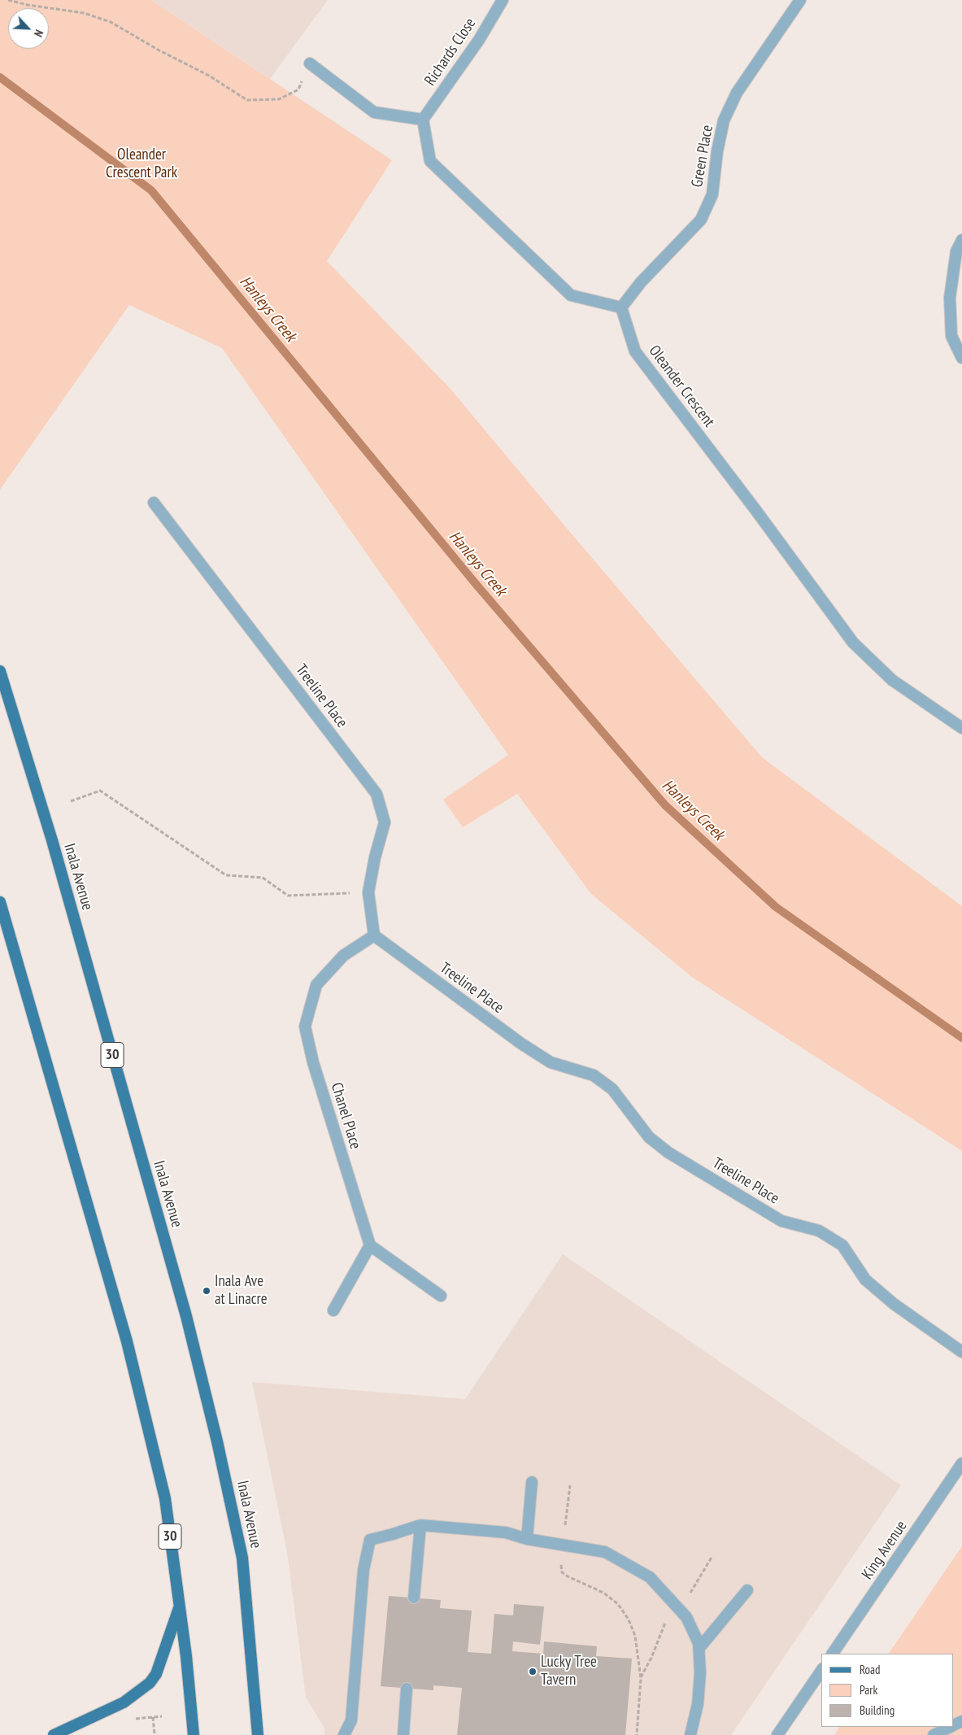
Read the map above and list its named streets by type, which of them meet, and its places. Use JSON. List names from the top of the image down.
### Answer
{
  "streets": {
    "main road": ["Inala Avenue", "30"],
    "street": [
      "Richards Close",
      "Green Place",
      "Oleander Crescent",
      "Treeline Place",
      "Chanel Place",
      "King Avenue"
    ]
  },
  "crossings": [
    ["Green Place", "Oleander Crescent"],
    ["Treeline Place", "Chanel Place"]
  ],
  "water": ["Hanleys Creek"],
  "parks": ["Oleander Crescent Park"],
  "places": ["Inala Ave at Linacre", "Lucky Tree Tavern"],
  "legend": ["Road", "Park", "Building"],
  "north": "bottom right"
}
